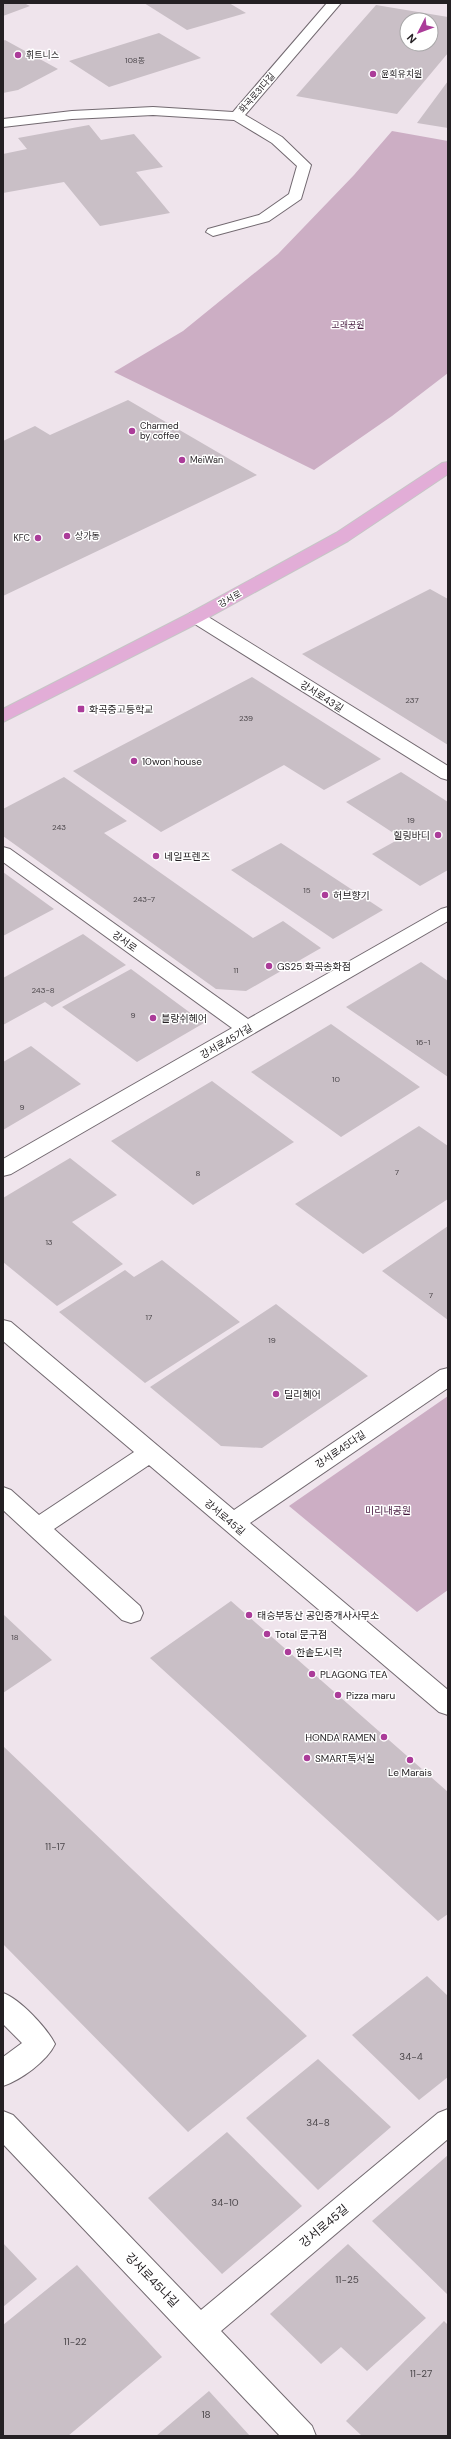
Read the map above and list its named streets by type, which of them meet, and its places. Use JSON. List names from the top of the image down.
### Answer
{
  "streets": {
    "main road": ["강서로"],
    "street": [
      "화곡로31다길",
      "강서로43길",
      "강서로45가길",
      "강서로45다길",
      "강서로45길",
      "강서로45나길"
    ]
  },
  "crossings": [
    ["강서로", "강서로43길"],
    ["강서로", "강서로45가길"],
    ["강서로45다길", "강서로45길"],
    ["강서로45길", "강서로45나길"]
  ],
  "parks": ["고래공원", "미리내공원"],
  "places": {
    "other": [
      "휘트니스",
      "윤희유치원",
      "Charmed by coffee",
      "MeiWan",
      "상가동",
      "KFC",
      "10won house",
      "힐링바디",
      "네일프렌즈",
      "허브향기",
      "GS25 화곡송화점",
      "블랑쉬헤어",
      "딜리헤어",
      "태승부동산 공인중개사사무소",
      "Total 문구점",
      "한솥도시락",
      "PLAGONG TEA",
      "Pizza maru",
      "HONDA RAMEN",
      "SMART독서실",
      "Le Marais"
    ],
    "transit": ["화곡중고등학교"]
  },
  "house_numbers": [
    "108동",
    "237",
    "239",
    "19",
    "243",
    "15",
    "243-7",
    "11",
    "243-8",
    "9",
    "16-1",
    "10",
    "9",
    "7",
    "8",
    "13",
    "7",
    "17",
    "19",
    "18",
    "11-17",
    "34-4",
    "34-8",
    "34-10",
    "11-25",
    "11-22",
    "11-27",
    "18"
  ],
  "north": "bottom left"
}
